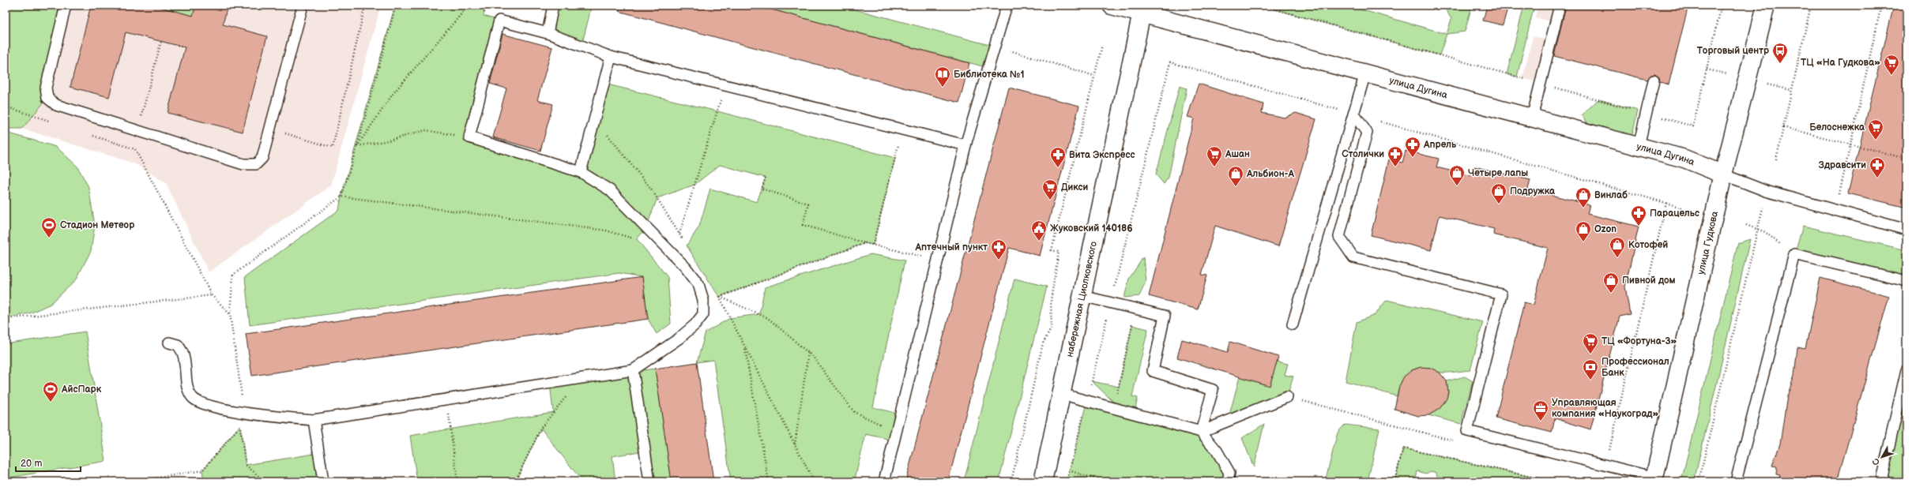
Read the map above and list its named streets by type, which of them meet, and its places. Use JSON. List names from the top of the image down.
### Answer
{
  "streets": {
    "street": ["улица Дугина", "улица Гудкова", "набережная Циолковского"]
  },
  "crossings": [
    ["улица Дугина", "улица Гудкова"],
    ["улица Дугина", "набережная Циолковского"]
  ],
  "places": {
    "bus stop": ["Торговый центр"],
    "supermarket": [
      "ТЦ «На Гудкова»",
      "Белоснежка",
      "Ашан",
      "Дикси",
      "ТЦ «Фортуна-3»"
    ],
    "library": ["Библиотека №1"],
    "pharmacy": [
      "Апрель",
      "Столички",
      "Вита Экспресс",
      "Здравсити",
      "Парацельс",
      "Аптечный пункт"
    ],
    "shop": [
      "Четыре лапы",
      "Альбион-А",
      "Подружка",
      "Винлаб",
      "Ozon",
      "Котофей",
      "Пивной дом"
    ],
    "sports": ["Стадион Метеор", "АйсПарк"],
    "public building": ["Жуковский 140186"],
    "bank": ["Профессионал Банк"],
    "office": ["Управляющая компания «Наукоград»"]
  },
  "scale_bar": "20 m",
  "north": "bottom left"
}
